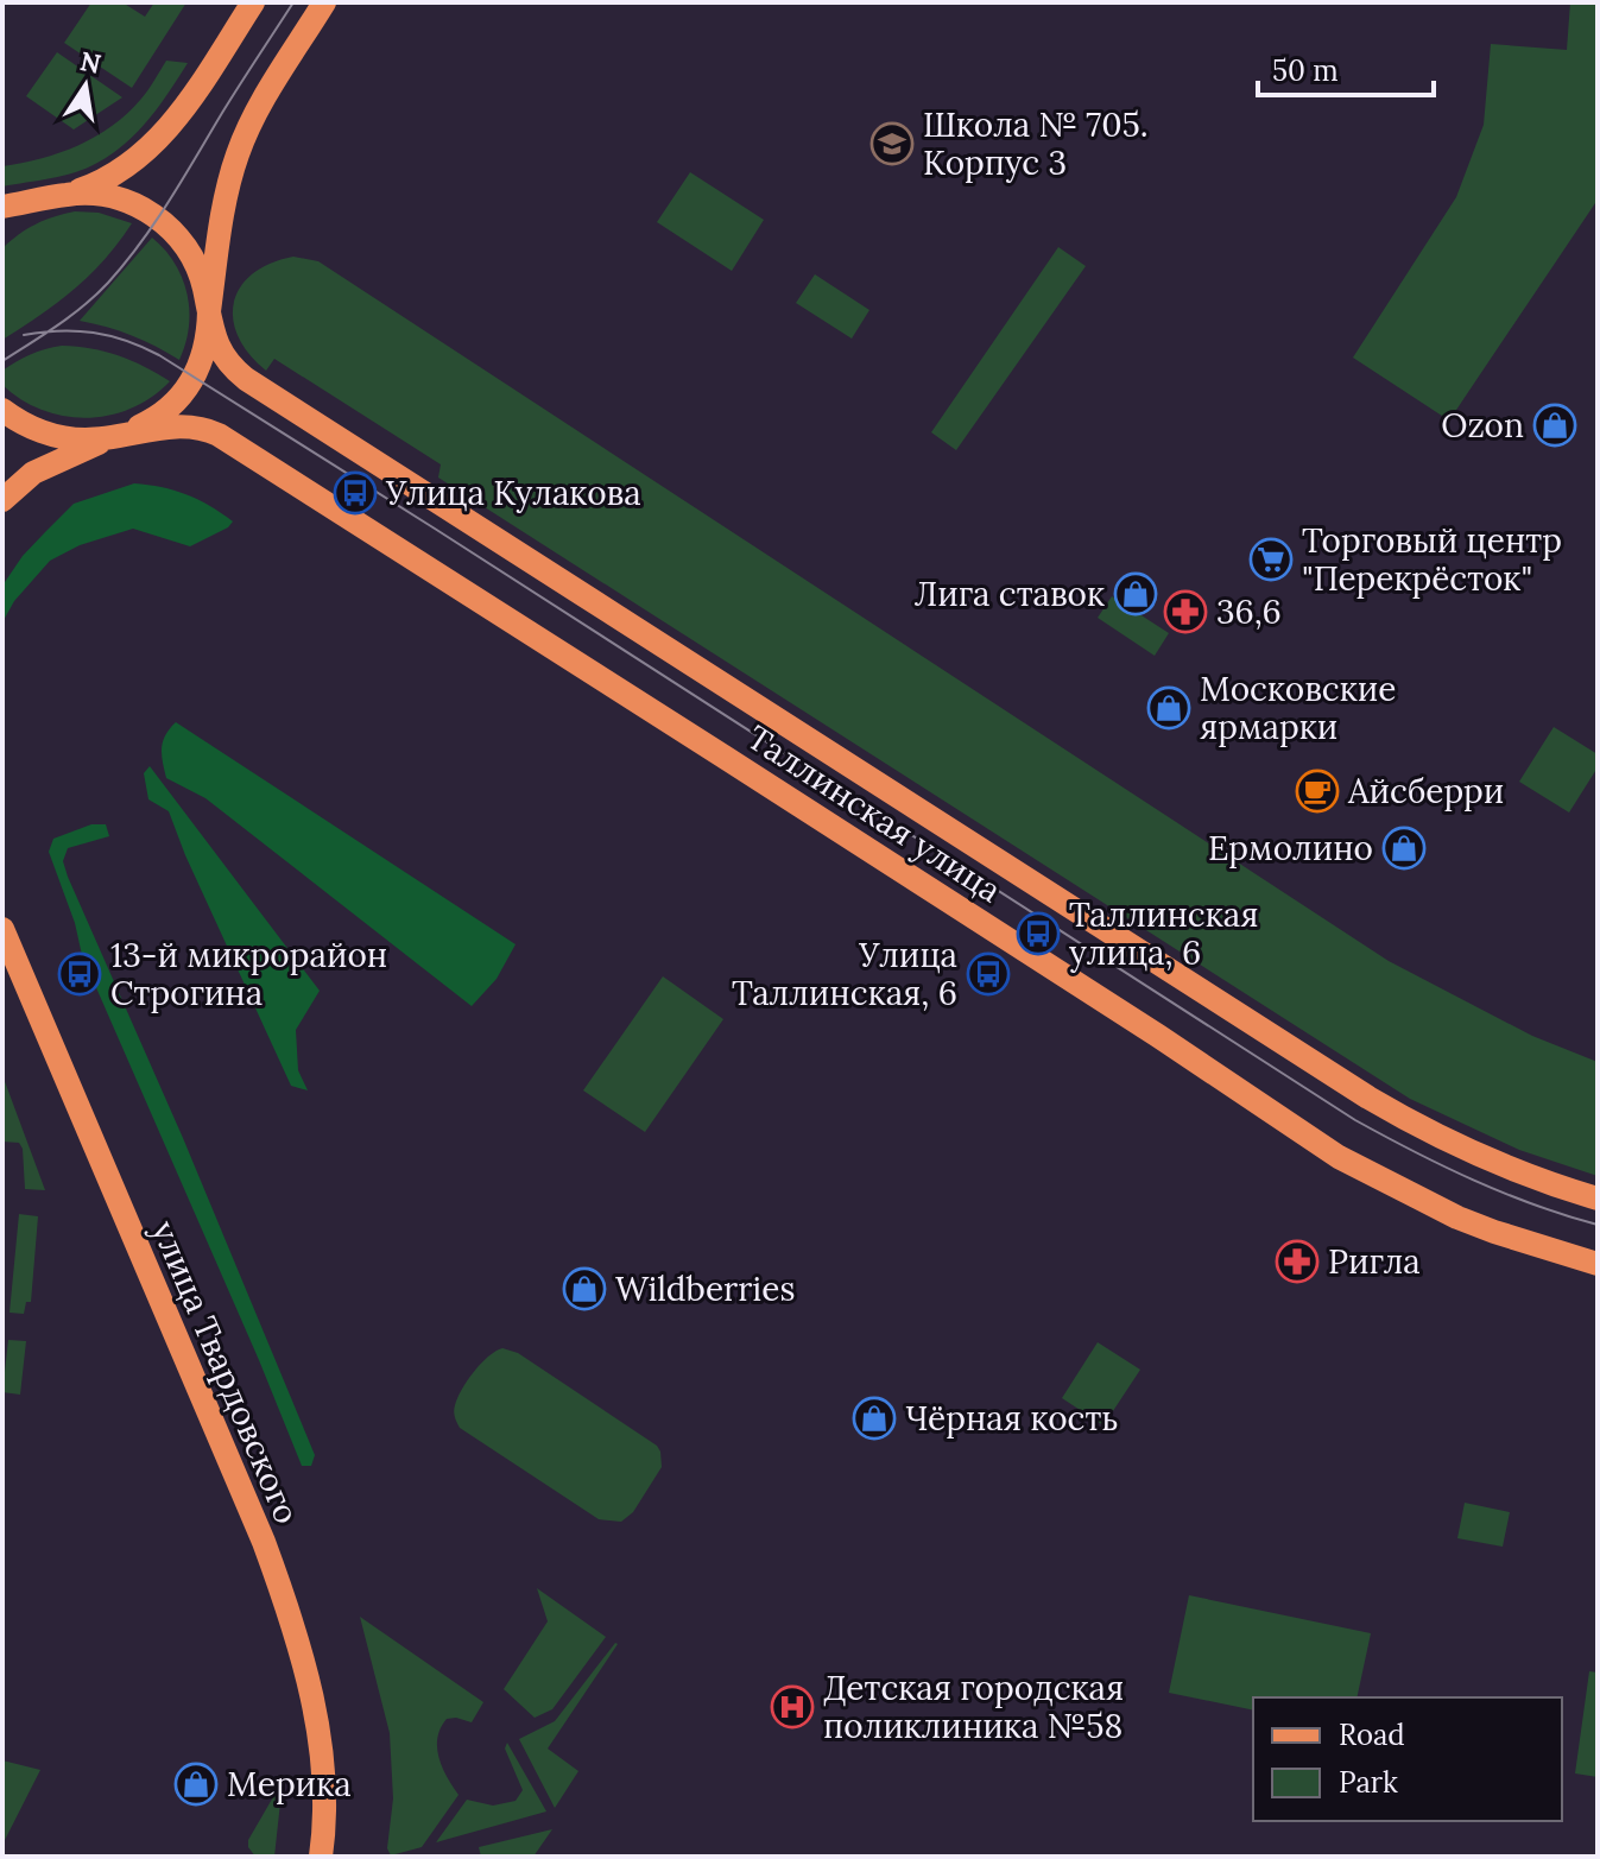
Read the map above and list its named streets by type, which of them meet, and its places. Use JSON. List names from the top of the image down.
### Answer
{
  "streets": {
    "main road": ["Таллинская улица", "улица Твардовского"]
  },
  "places": {
    "school or university": ["Школа № 705. Корпус 3"],
    "shop": [
      "Ozon",
      "Лига ставок",
      "Московские ярмарки",
      "Ермолино",
      "Wildberries",
      "Чёрная кость",
      "Мерика"
    ],
    "bus stop": [
      "Улица Кулакова",
      "Таллинская улица, 6",
      "13-й микрорайон Строгина",
      "Улица Таллинская, 6"
    ],
    "supermarket": ["Торговый центр \"Перекрёсток\""],
    "pharmacy": ["36,6", "Ригла"],
    "cafe": ["Айсберри"],
    "hospital": ["Детская городская поликлиника №58"]
  },
  "legend": ["Road", "Park"],
  "scale_bar": "50 m",
  "north": "top"
}
